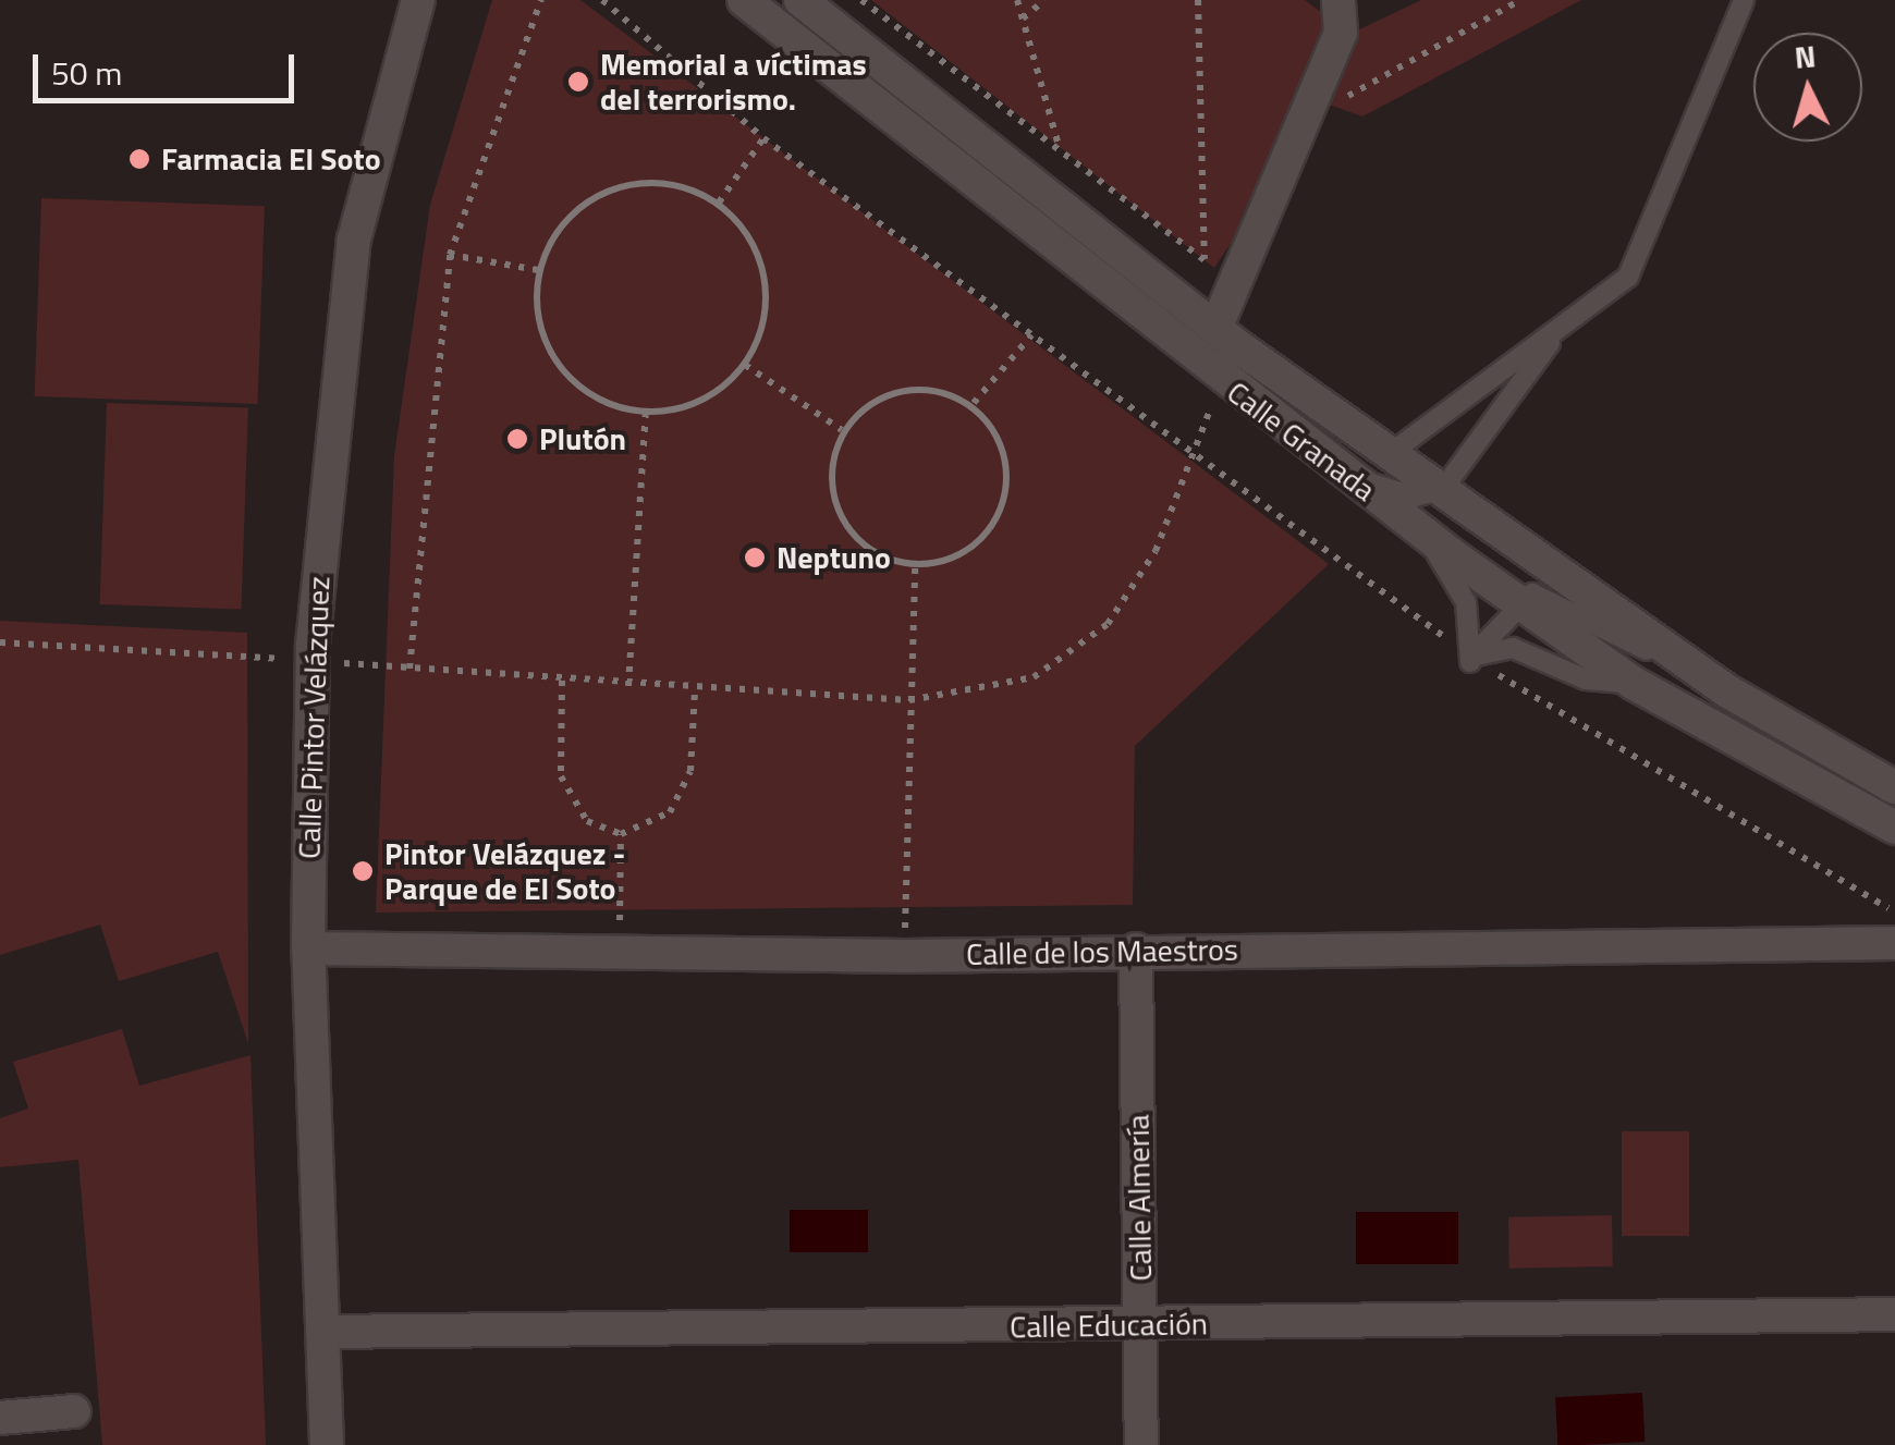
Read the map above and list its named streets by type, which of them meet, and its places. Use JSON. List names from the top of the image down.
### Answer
{
  "streets": {
    "street": [
      "Calle Granada",
      "Calle Pintor Velázquez",
      "Calle de los Maestros",
      "Calle Almería",
      "Calle Educación"
    ]
  },
  "crossings": [
    ["Calle Pintor Velázquez", "Calle de los Maestros"],
    ["Calle Pintor Velázquez", "Calle Educación"],
    ["Calle de los Maestros", "Calle Almería"],
    ["Calle Almería", "Calle Educación"]
  ],
  "places": [
    "Memorial a víctimas del terrorismo.",
    "Farmacia El Soto",
    "Plutón",
    "Neptuno",
    "Pintor Velázquez - Parque de El Soto"
  ],
  "scale_bar": "50 m",
  "north": "top"
}
